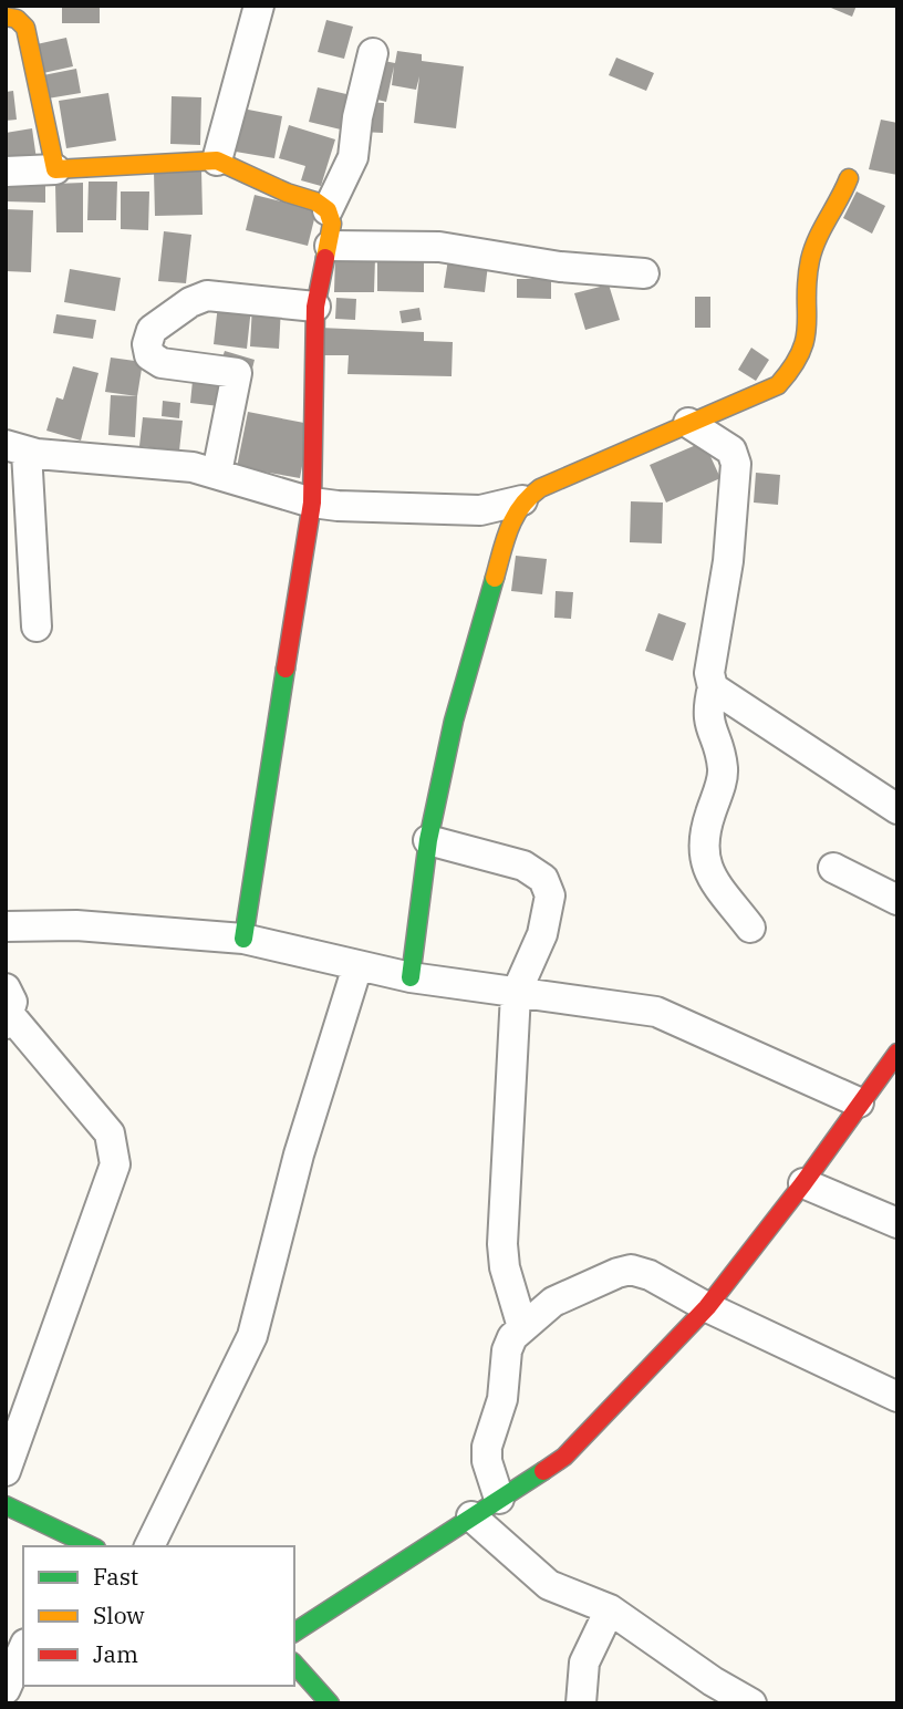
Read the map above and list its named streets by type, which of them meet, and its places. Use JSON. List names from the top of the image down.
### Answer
{
  "legend": ["Fast", "Slow", "Jam"]
}
